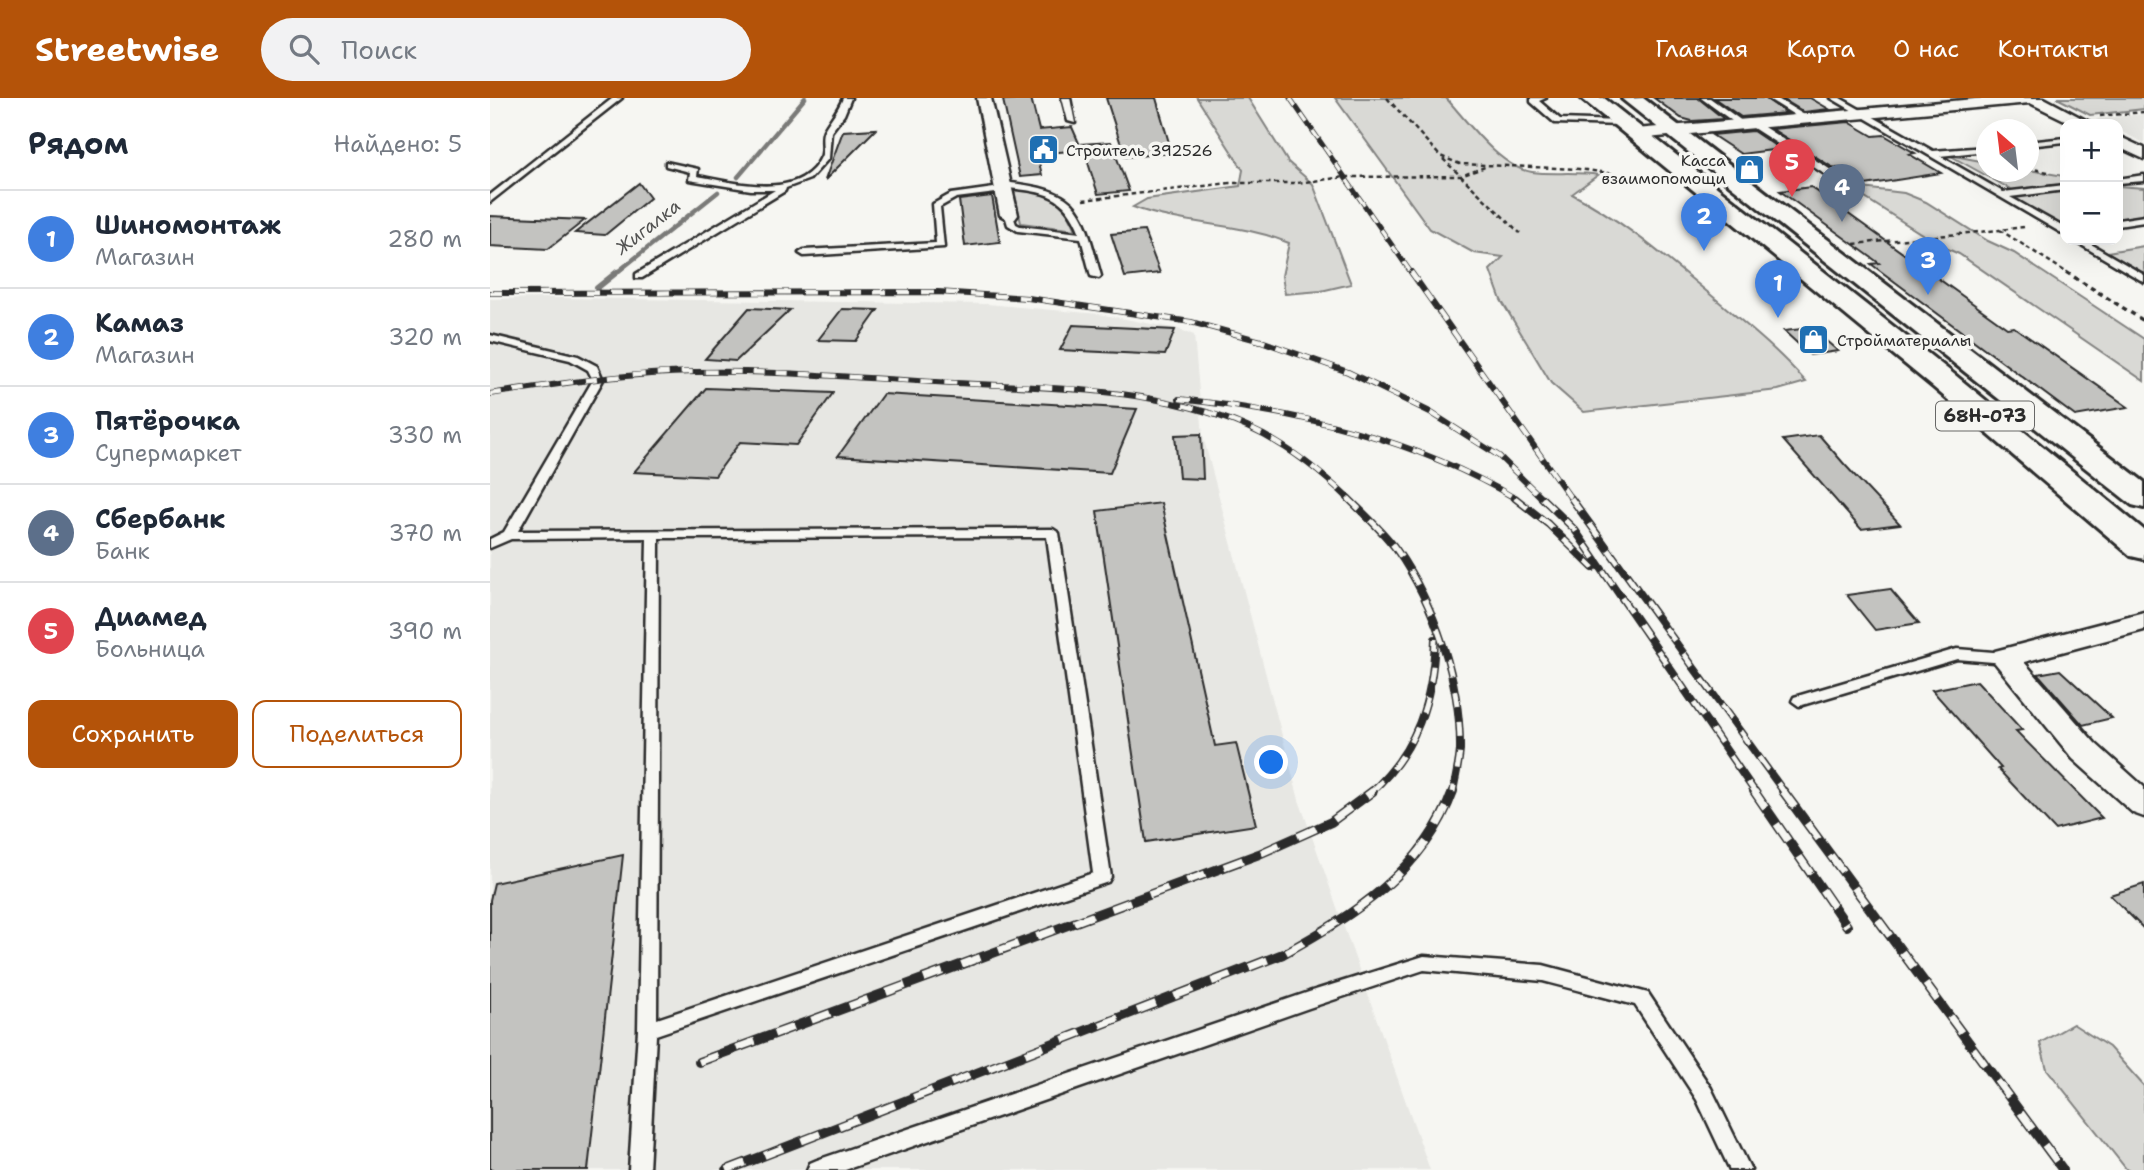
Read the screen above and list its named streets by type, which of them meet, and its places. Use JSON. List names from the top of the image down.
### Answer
{
  "streets": {
    "main road": ["68Н-073"]
  },
  "water": ["Жигалка"],
  "places": {
    "public building": ["Строитель 392526"],
    "shop": ["Касса взаимопомощи", "Стройматериалы"]
  },
  "north": "top left",
  "page": {
    "header": "Streetwise",
    "search": "Поиск",
    "nav": [
      "Главная",
      "Карта",
      "О нас",
      "Контакты"
    ],
    "heading": ["Рядом", "Найдено: 5"],
    "map_buttons": ["+", "−"],
    "pins": [
      "5",
      "4",
      "2",
      "3",
      "1"
    ],
    "list": [
      {
        "mark": "1",
        "name": "Шиномонтаж",
        "note": "Магазин",
        "value": "280 m"
      },
      {
        "mark": "2",
        "name": "Камаз",
        "note": "Магазин",
        "value": "320 m"
      },
      {
        "mark": "3",
        "name": "Пятёрочка",
        "note": "Супермаркет",
        "value": "330 m"
      },
      {
        "mark": "4",
        "name": "Сбербанк",
        "note": "Банк",
        "value": "370 m"
      },
      {
        "mark": "5",
        "name": "Диамед",
        "note": "Больница",
        "value": "390 m"
      }
    ],
    "buttons": ["Сохранить", "Поделиться"]
  }
}
